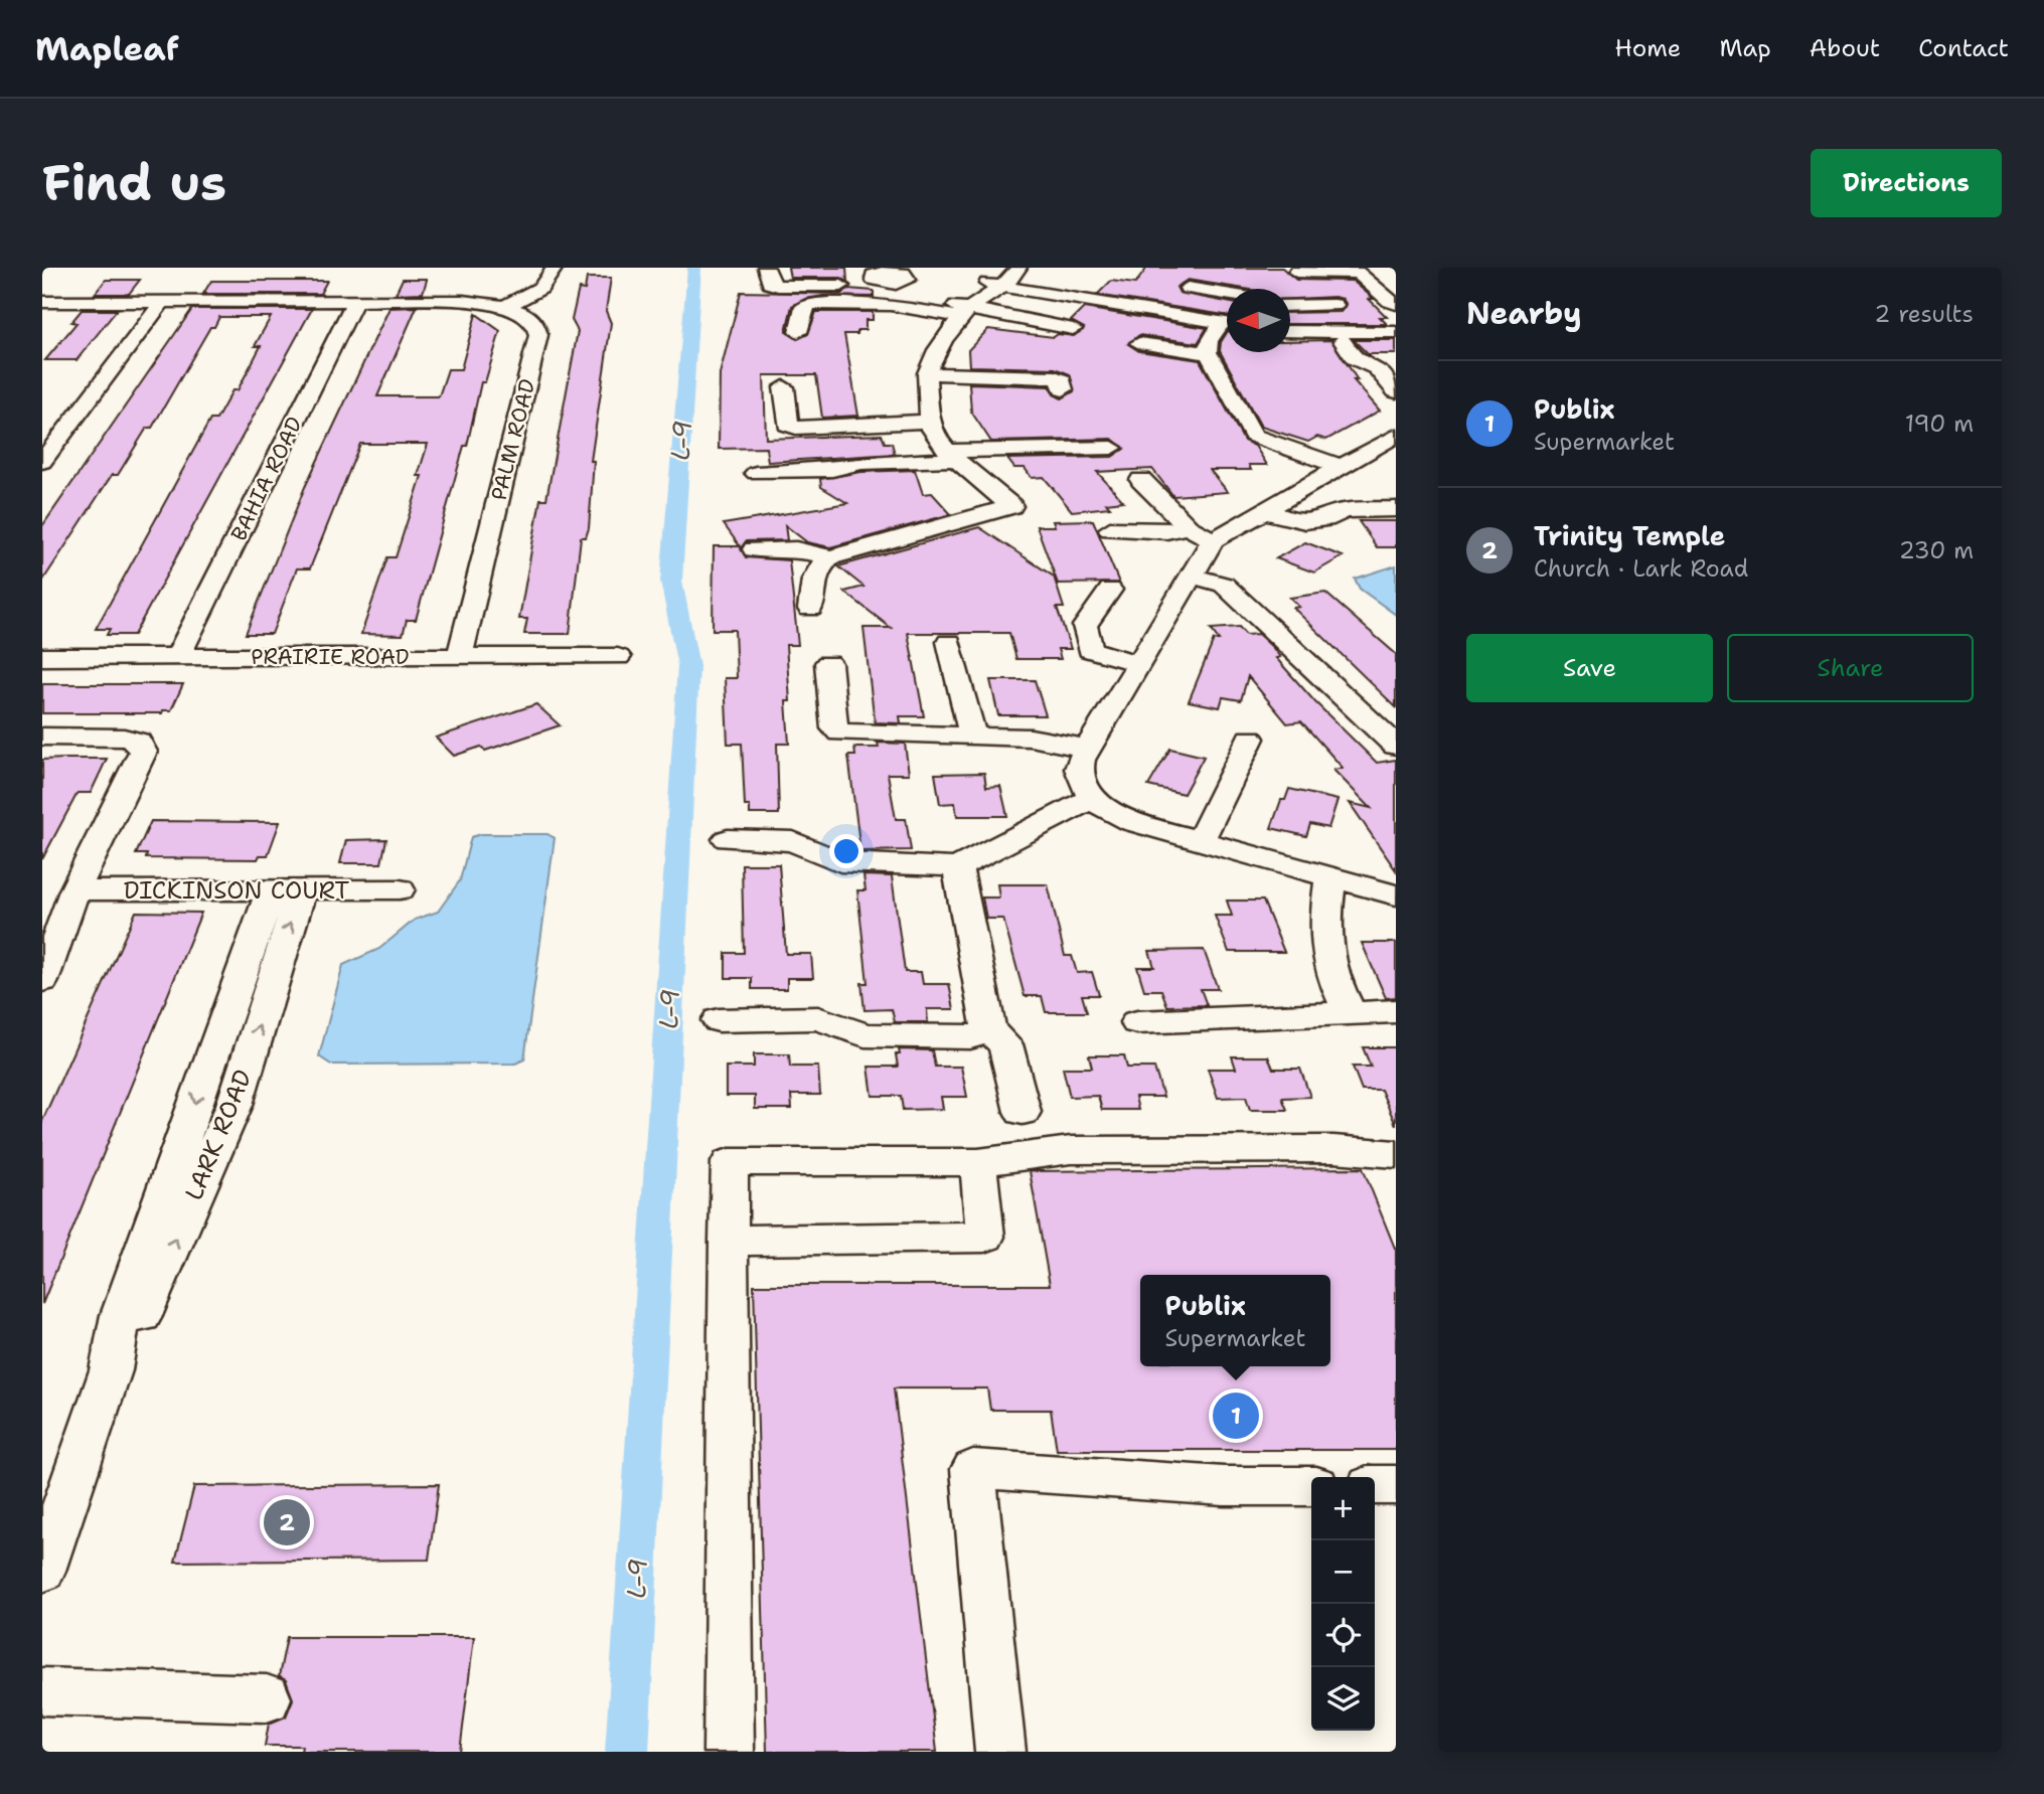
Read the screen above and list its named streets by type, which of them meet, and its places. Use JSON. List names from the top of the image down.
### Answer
{
  "streets": {
    "street": [
      "PALM ROAD",
      "BAHIA ROAD",
      "PRAIRIE ROAD",
      "DICKINSON COURT",
      "LARK ROAD"
    ]
  },
  "crossings": [
    ["PALM ROAD", "BAHIA ROAD"],
    ["PALM ROAD", "PRAIRIE ROAD"],
    ["BAHIA ROAD", "PRAIRIE ROAD"],
    ["DICKINSON COURT", "LARK ROAD"]
  ],
  "water": ["L-9"],
  "north": "left",
  "page": {
    "header": "Mapleaf",
    "nav": [
      "Home",
      "Map",
      "About",
      "Contact"
    ],
    "buttons": [
      "Directions",
      ["Save", "Share"]
    ],
    "title": "Find us",
    "heading": ["Nearby", "2 results"],
    "list": [
      {
        "mark": "1",
        "name": "Publix",
        "note": "Supermarket",
        "value": "190 m"
      },
      {
        "mark": "2",
        "name": "Trinity Temple",
        "note": "Church · Lark Road",
        "value": "230 m"
      }
    ],
    "popup": ["Publix", "Supermarket"],
    "pins": ["1", "2"],
    "map_buttons": ["+", "−"]
  }
}
